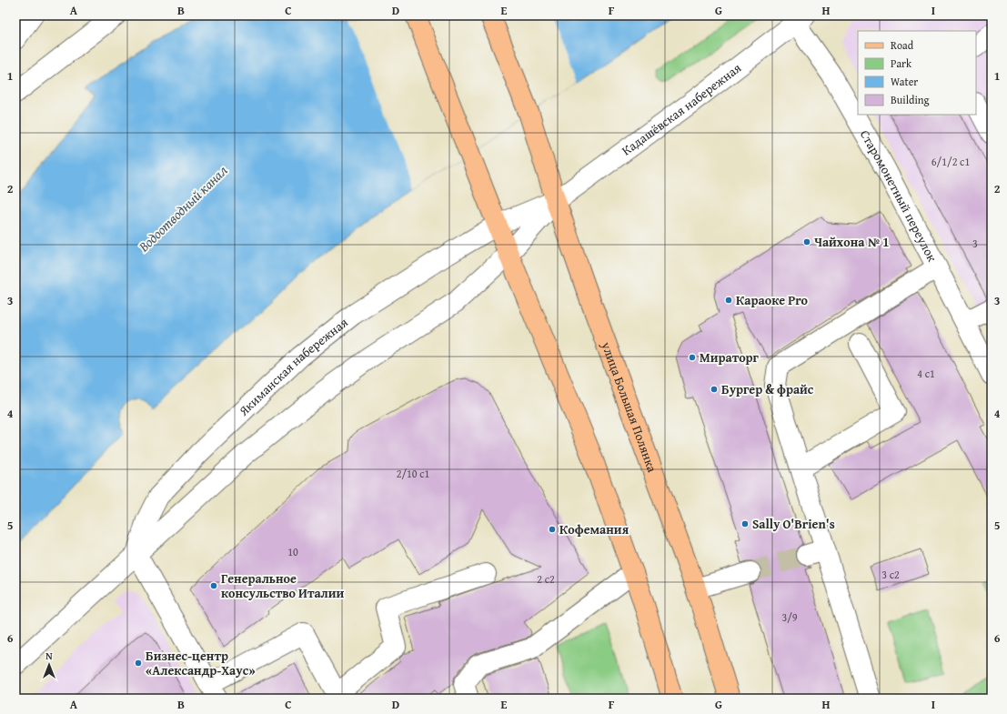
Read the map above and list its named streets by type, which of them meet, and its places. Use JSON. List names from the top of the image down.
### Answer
{
  "streets": {
    "main road": ["улица Большая Полянка"],
    "street": ["Кадашёвская набережная", "Старомонетный переулок", "Якиманская набережная"]
  },
  "crossings": [
    ["Кадашёвская набережная", "Старомонетный переулок"],
    ["Кадашёвская набережная", "Якиманская набережная"],
    ["Кадашёвская набережная", "улица Большая Полянка"],
    ["Якиманская набережная", "улица Большая Полянка"]
  ],
  "water": ["Водоотводный канал"],
  "places": [
    "Чайхона № 1",
    "Караоке Pro",
    "Мираторг",
    "Бургер & фрайс",
    "Sally O'Brien's",
    "Кофемания",
    "Генеральное консульство Италии",
    "Бизнес-центр «Александр-Хаус»"
  ],
  "house_numbers": [
    "6/1/2 с1",
    "3",
    "4 с1",
    "2/10 с1",
    "10",
    "3 с2",
    "2 с2",
    "3/9"
  ],
  "legend": [
    "Road",
    "Park",
    "Water",
    "Building"
  ],
  "north": "top",
  "grid": {
    "columns": [
      "A",
      "B",
      "C",
      "D",
      "E",
      "F",
      "G",
      "H",
      "I"
    ],
    "rows": [
      "1",
      "2",
      "3",
      "4",
      "5",
      "6"
    ]
  }
}
